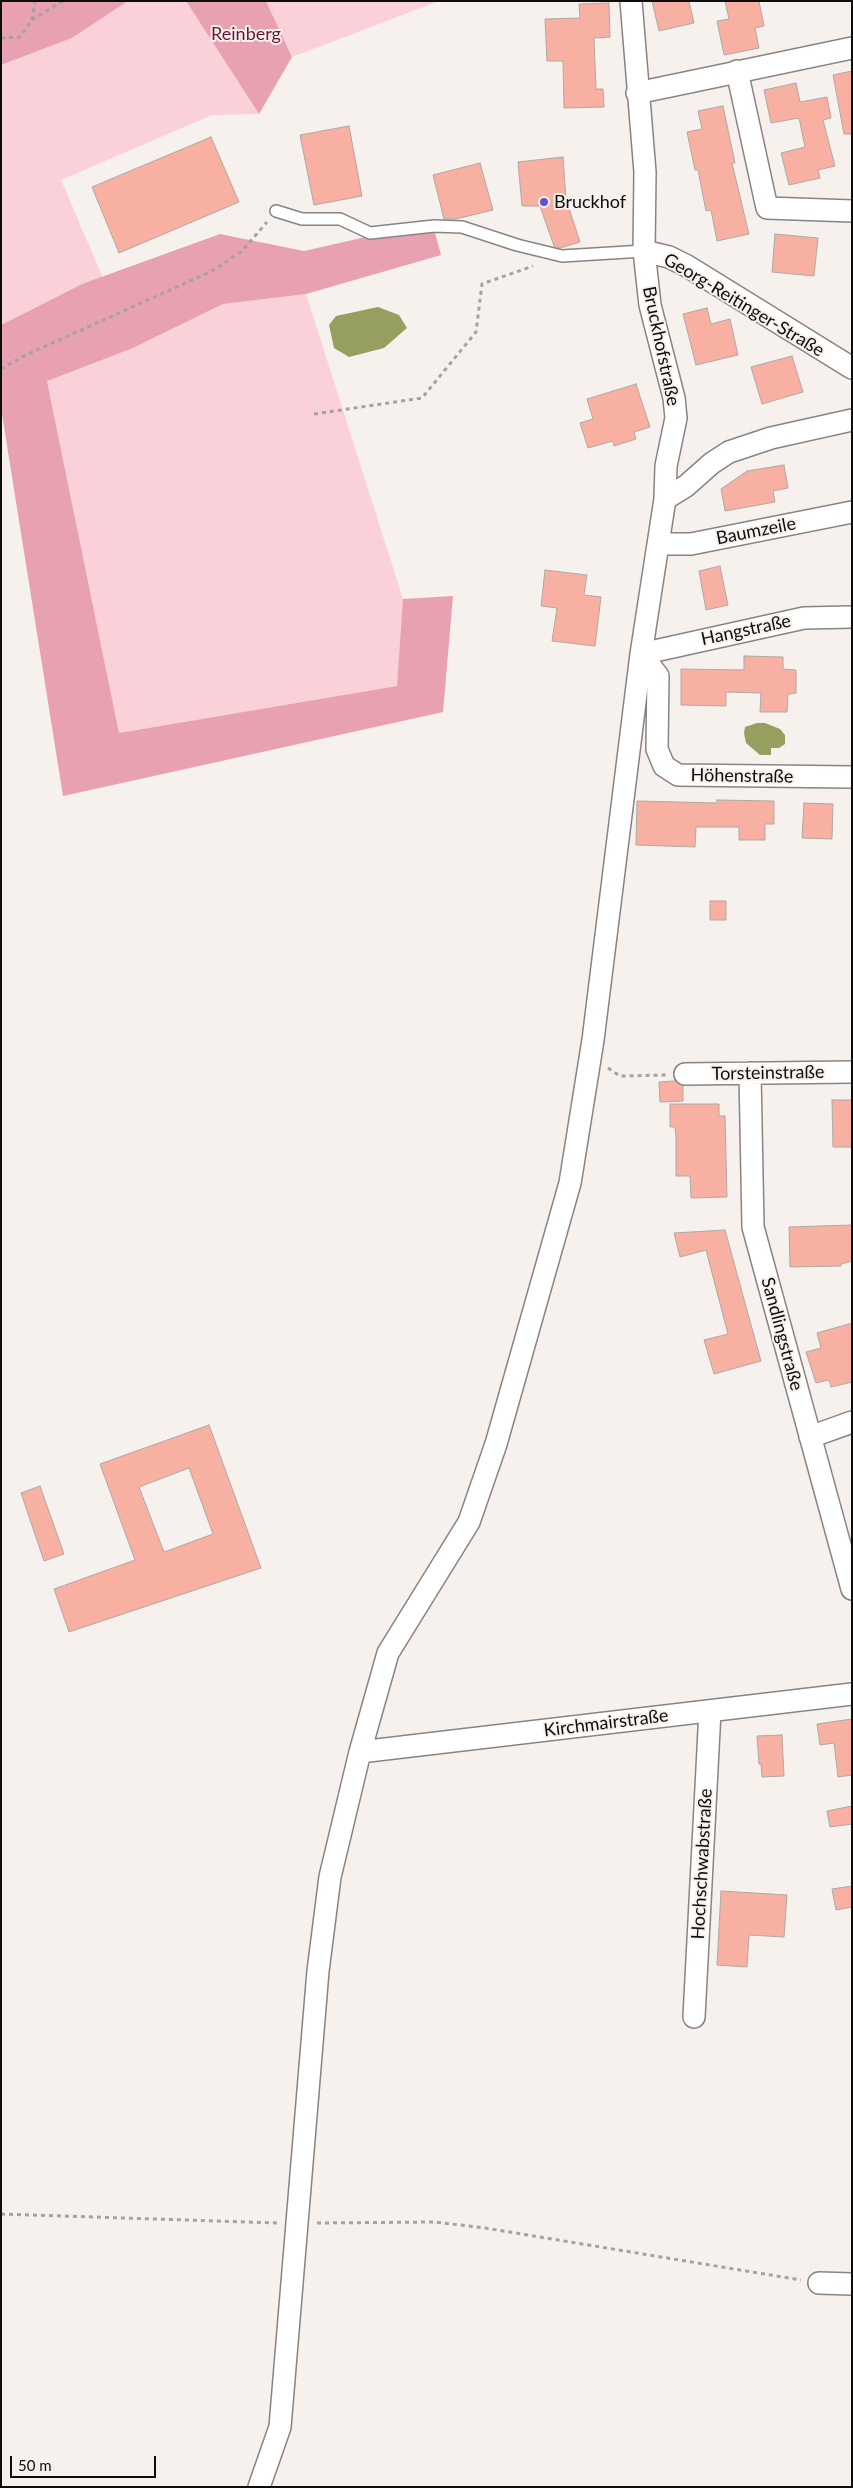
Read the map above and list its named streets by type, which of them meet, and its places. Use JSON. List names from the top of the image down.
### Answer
{
  "streets": {
    "street": [
      "Georg-Reitinger-Straße",
      "Bruckhofstraße",
      "Baumzeile",
      "Hangstraße",
      "Höhenstraße",
      "Torsteinstraße",
      "Sandlingstraße",
      "Kirchmairstraße",
      "Hochschwabstraße"
    ]
  },
  "crossings": [
    ["Georg-Reitinger-Straße", "Bruckhofstraße"],
    ["Bruckhofstraße", "Baumzeile"],
    ["Bruckhofstraße", "Hangstraße"],
    ["Bruckhofstraße", "Höhenstraße"],
    ["Bruckhofstraße", "Kirchmairstraße"],
    ["Hangstraße", "Höhenstraße"],
    ["Torsteinstraße", "Sandlingstraße"],
    ["Kirchmairstraße", "Hochschwabstraße"]
  ],
  "parks": ["Reinberg"],
  "places": ["Bruckhof"],
  "scale_bar": "50 m"
}
